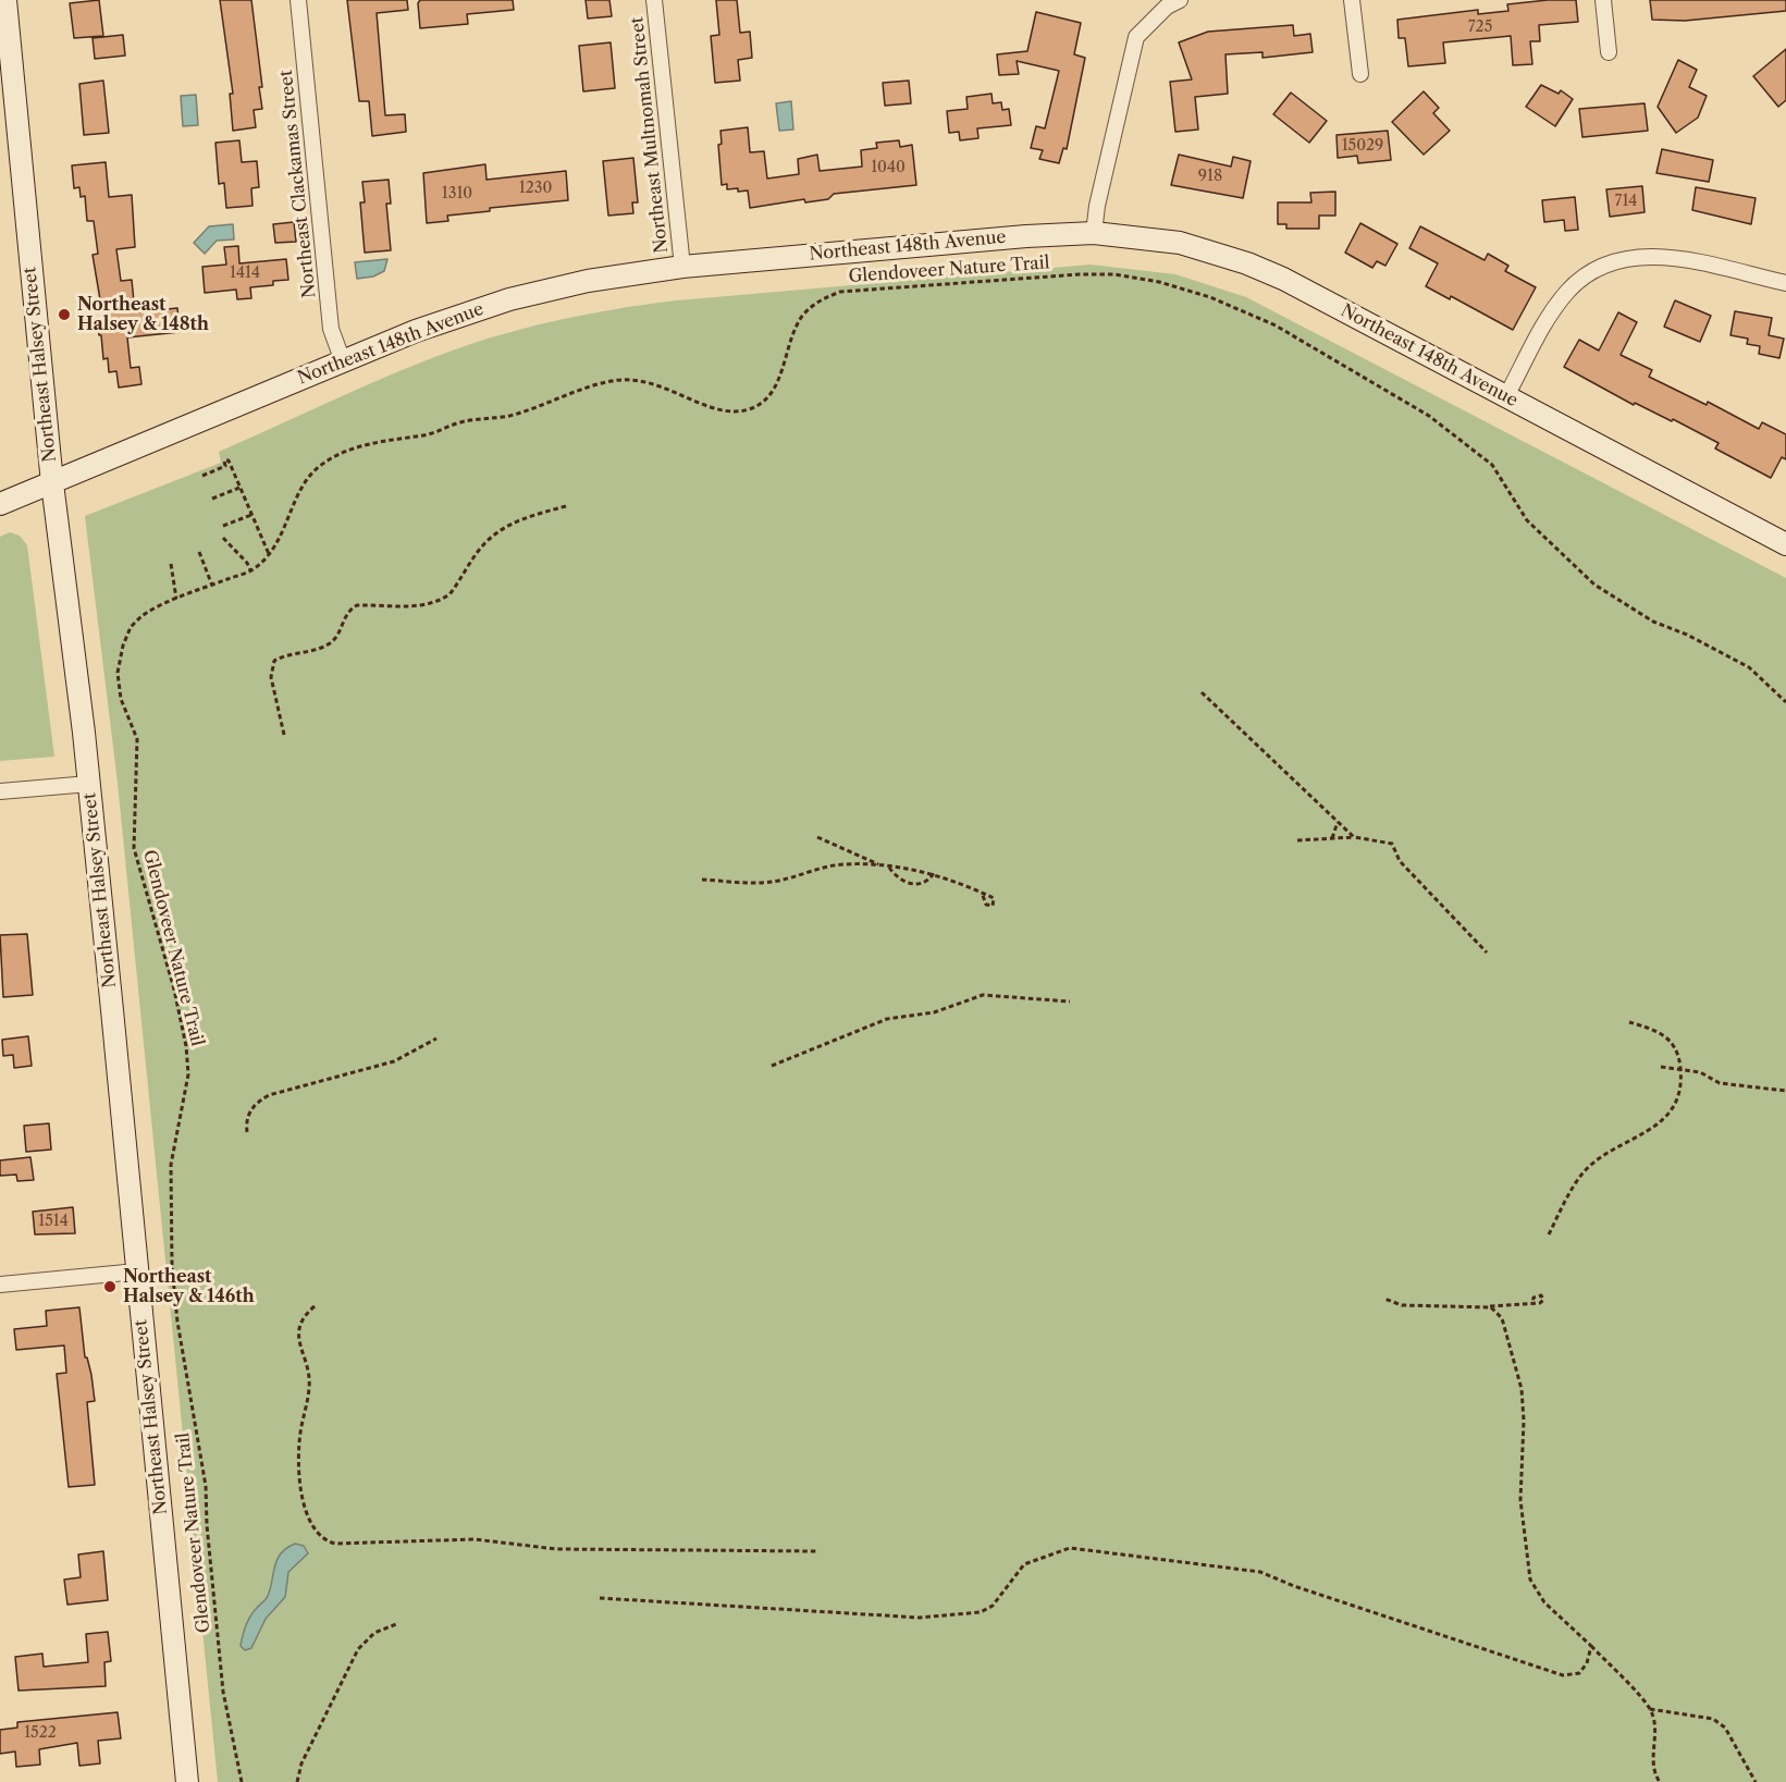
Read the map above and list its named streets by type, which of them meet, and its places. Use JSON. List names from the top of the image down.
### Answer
{
  "streets": {
    "main road": ["Northeast 148th Avenue", "Northeast Halsey Street"],
    "street": ["Northeast Multnomah Street", "Northeast Clackamas Street"],
    "path": ["Glendoveer Nature Trail"]
  },
  "crossings": [
    ["Northeast Multnomah Street", "Northeast 148th Avenue"],
    ["Northeast Clackamas Street", "Northeast 148th Avenue"],
    ["Northeast 148th Avenue", "Northeast Halsey Street"]
  ],
  "places": ["Northeast Halsey & 148th", "Northeast Halsey & 146th"],
  "house_numbers": [
    "725",
    "15029",
    "1040",
    "918",
    "1230",
    "1310",
    "714",
    "1414",
    "1514",
    "1522"
  ]
}
